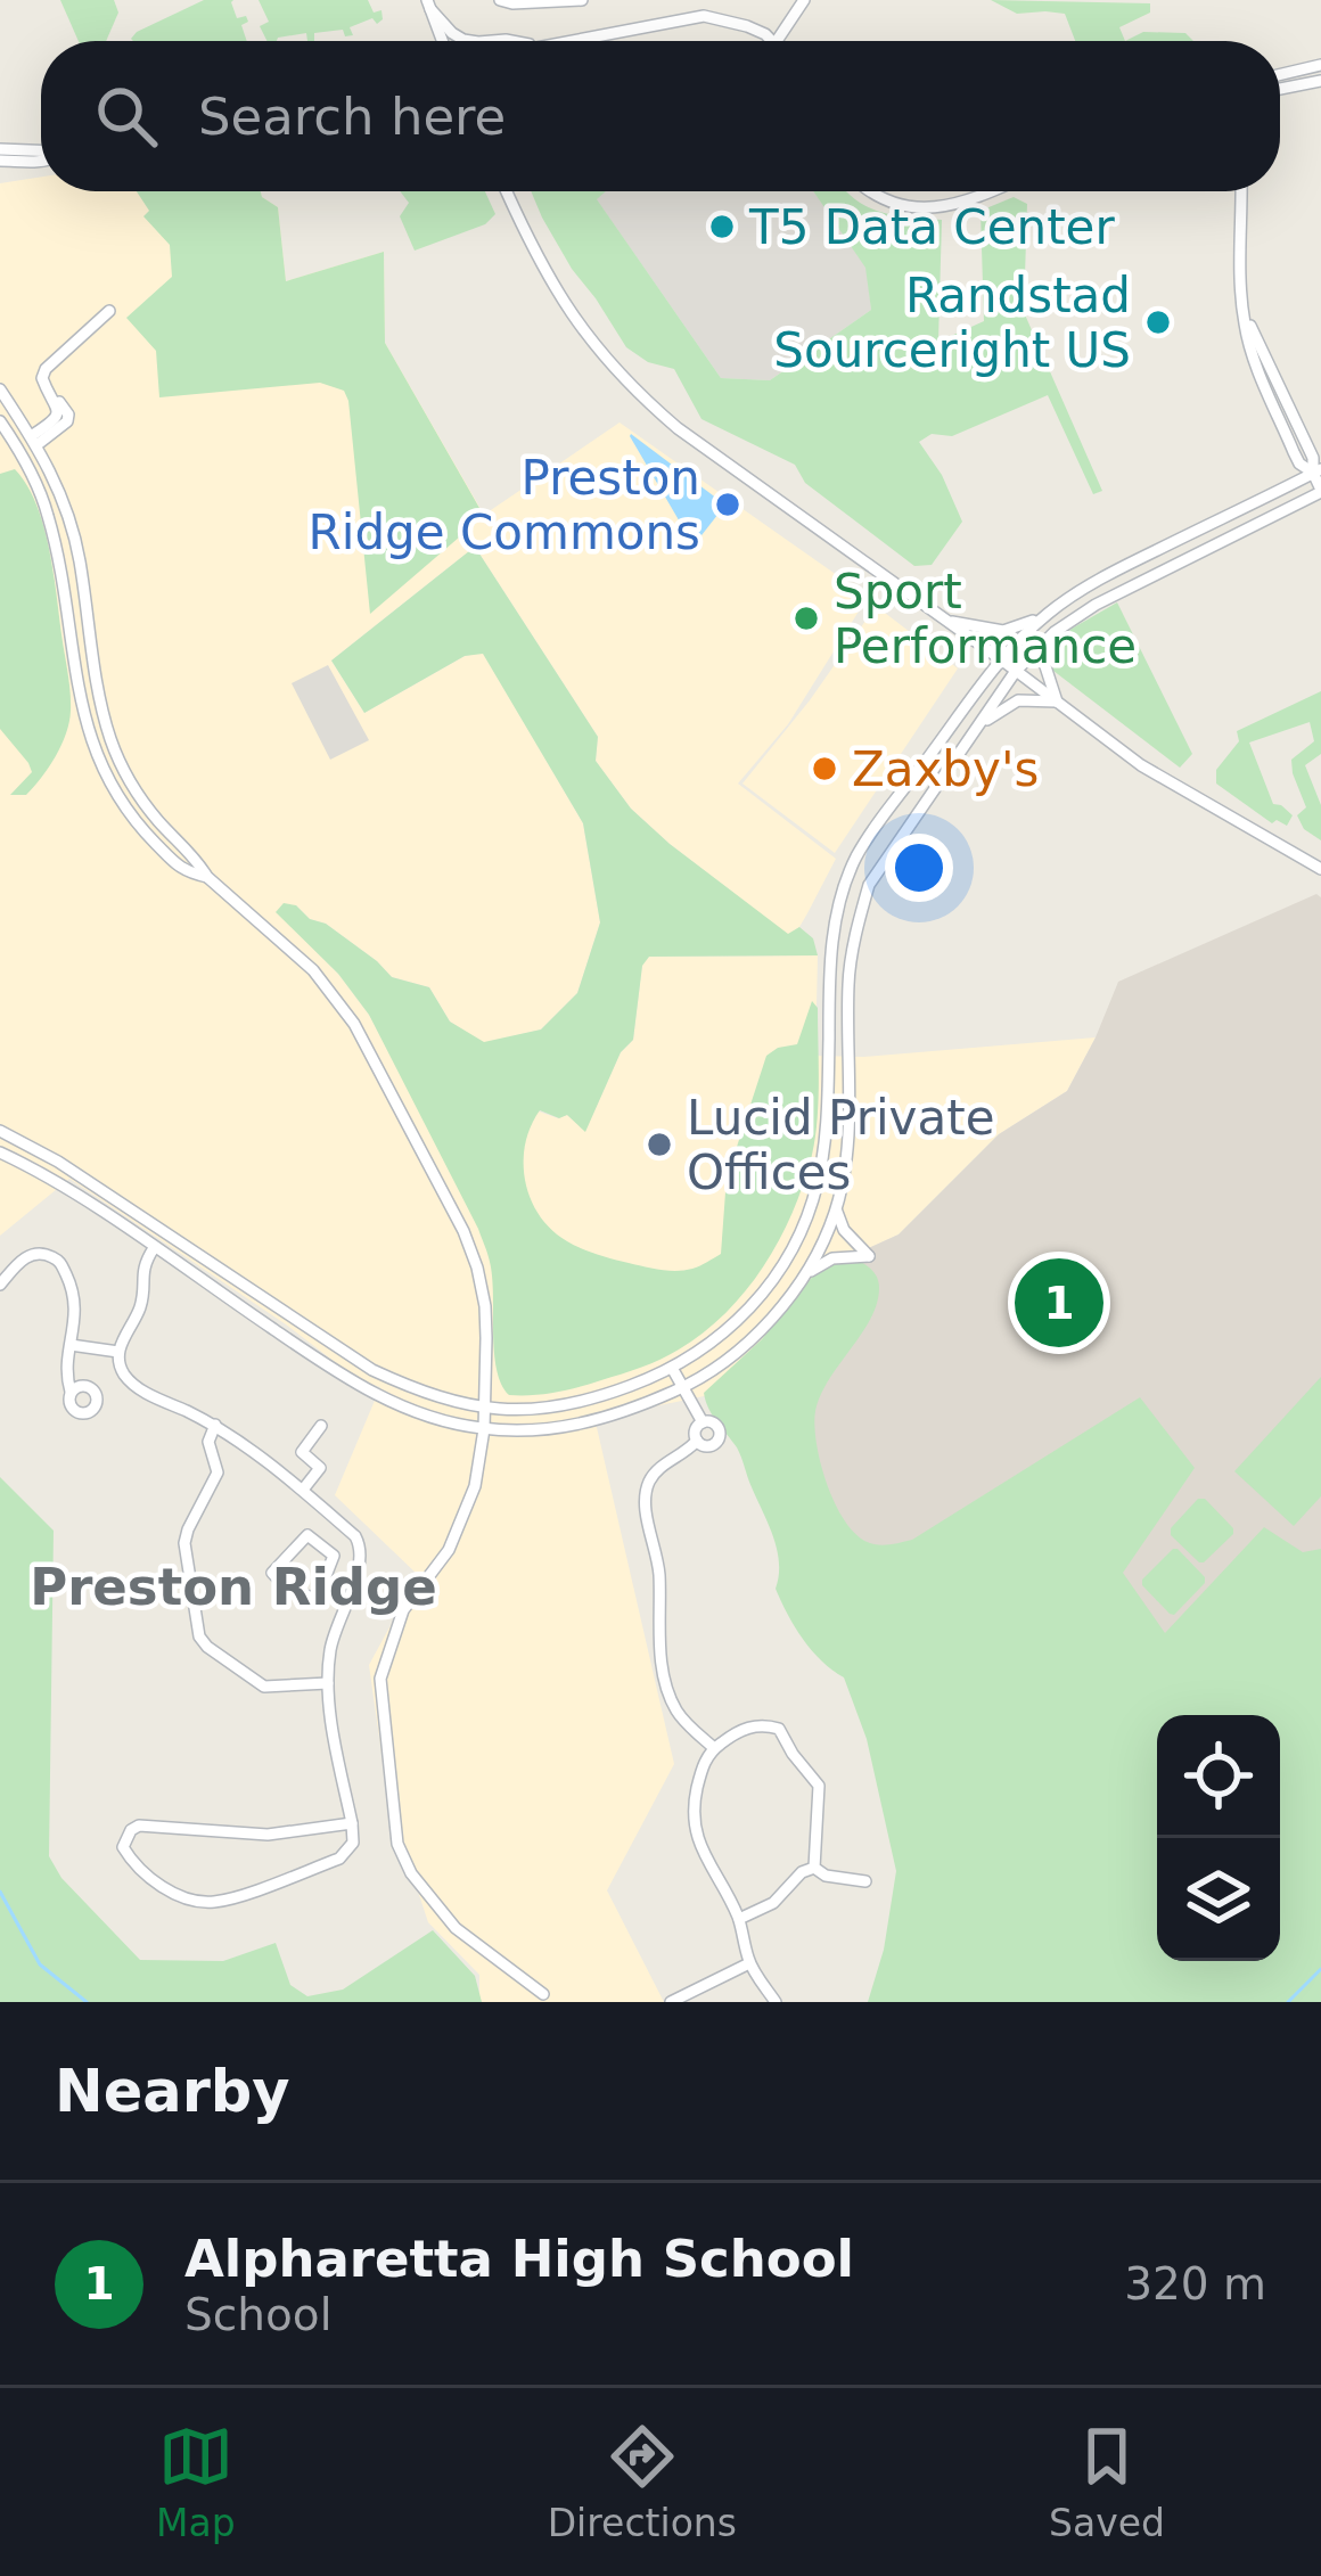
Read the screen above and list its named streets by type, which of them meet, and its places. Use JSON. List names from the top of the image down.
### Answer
{
  "districts": ["Preston Ridge"],
  "places": [
    "T5 Data Center",
    "Randstad Sourceright US",
    "Preston Ridge Commons",
    "Sport Performance",
    "Zaxby's",
    "Lucid Private Offices"
  ],
  "page": {
    "search": "Search here",
    "pins": "1",
    "heading": "Nearby",
    "list": [
      {
        "mark": "1",
        "name": "Alpharetta High School",
        "note": "School",
        "value": "320 m"
      }
    ],
    "nav": ["Map", "Directions", "Saved"]
  }
}
